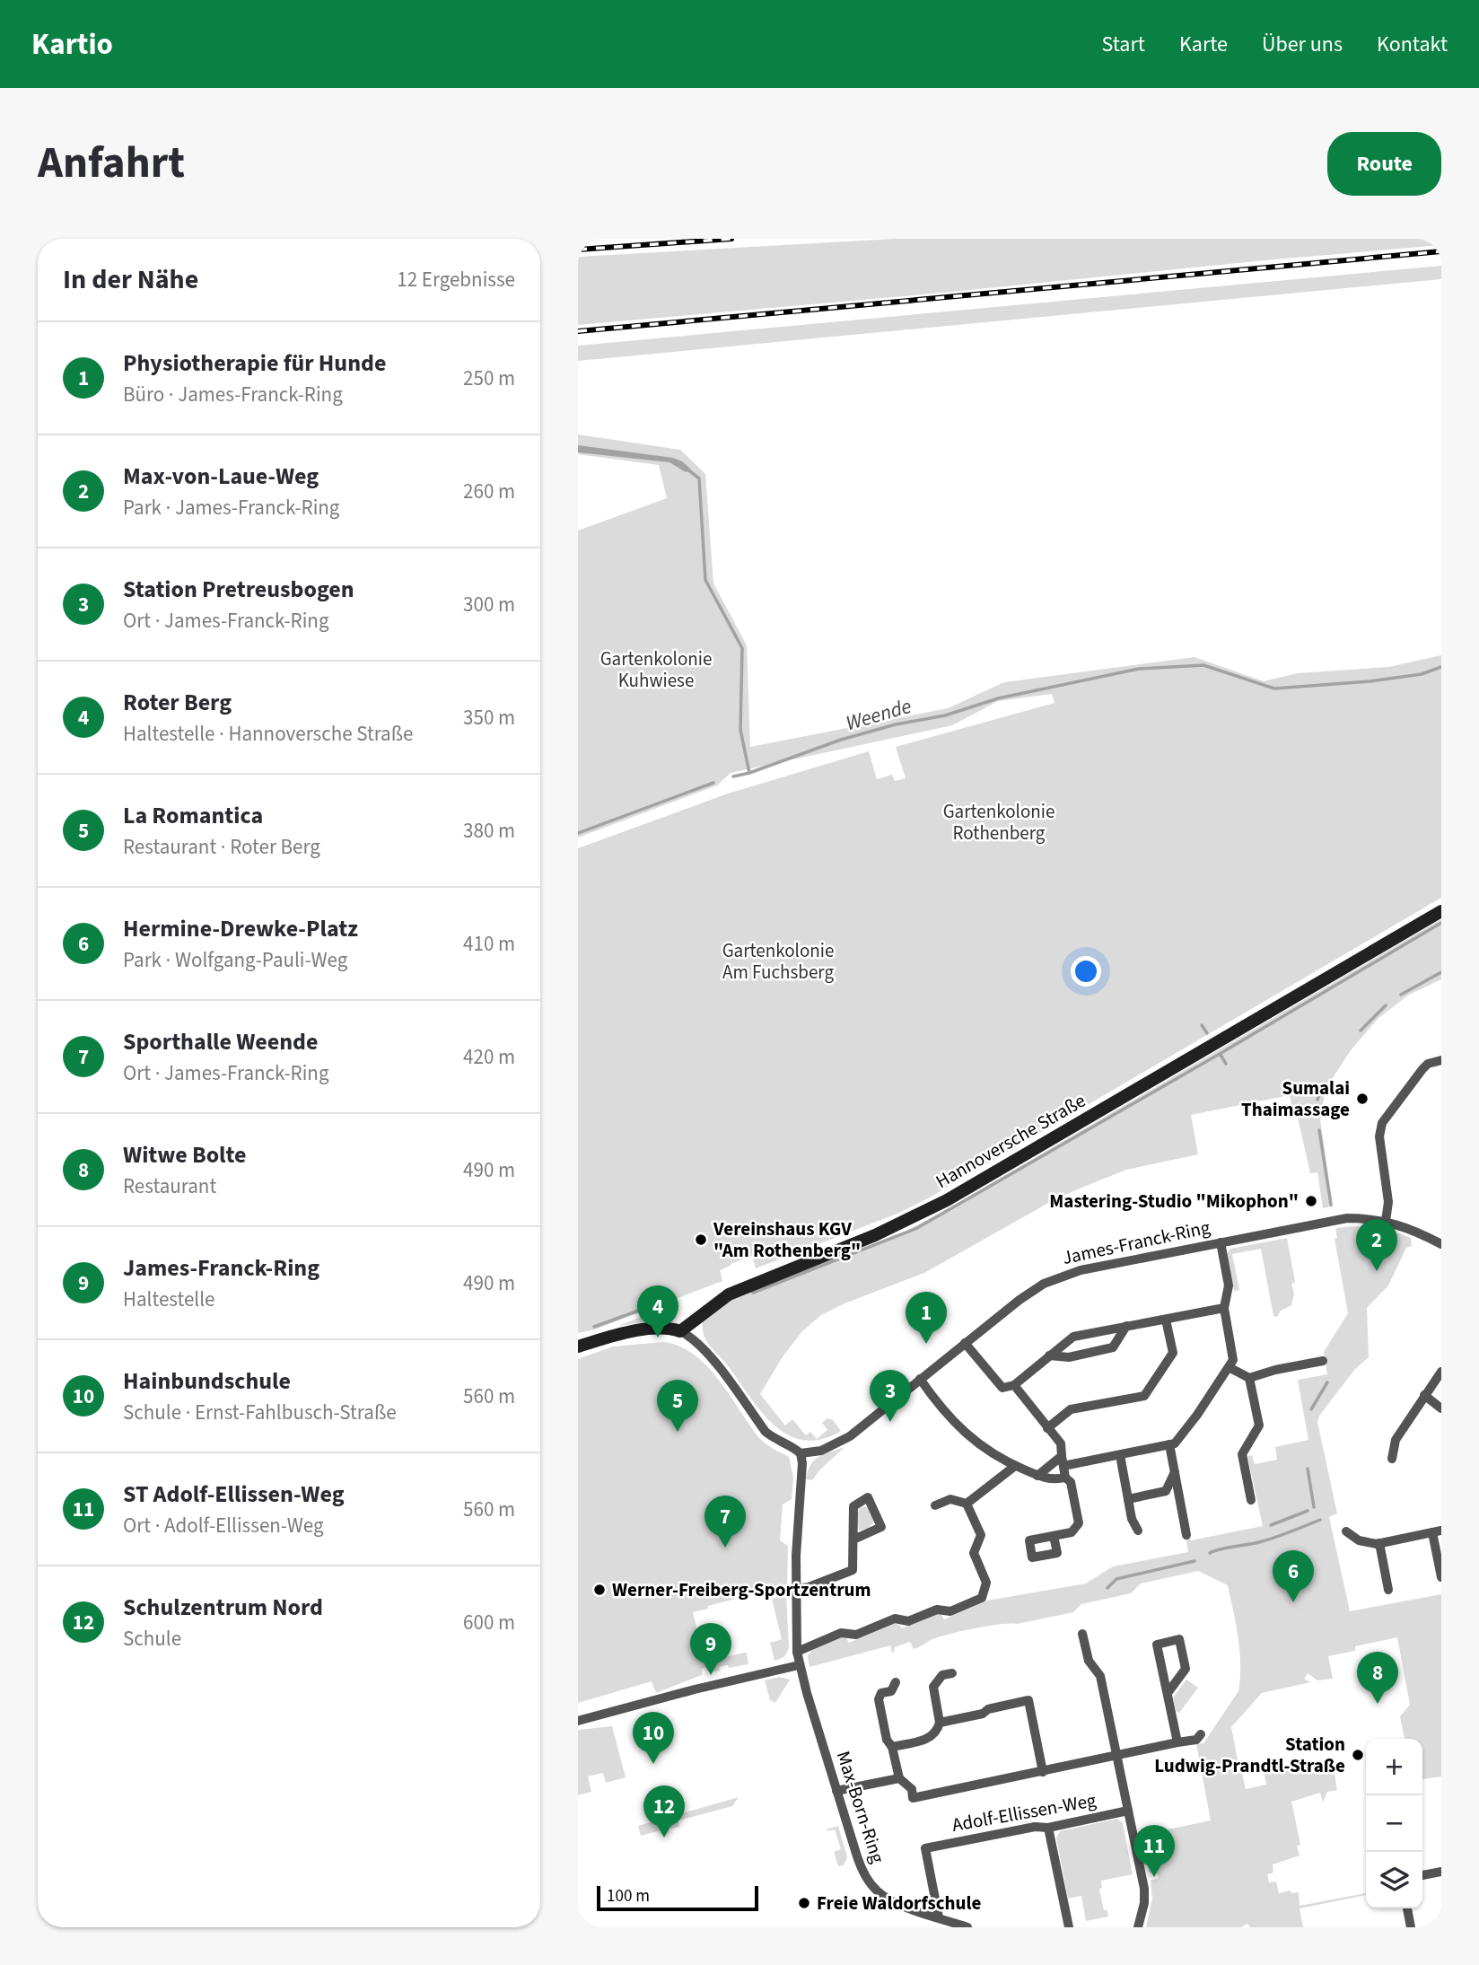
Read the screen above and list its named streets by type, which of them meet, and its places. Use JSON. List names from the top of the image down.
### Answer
{
  "streets": {
    "street": [
      "Hannoversche Straße",
      "James-Franck-Ring",
      "Max-Born-Ring",
      "Adolf-Ellissen-Weg"
    ]
  },
  "crossings": [
    ["Max-Born-Ring", "Adolf-Ellissen-Weg"]
  ],
  "water": ["Weende"],
  "parks": ["Gartenkolonie Kuhwiese", "Gartenkolonie Rothenberg", "Gartenkolonie Am Fuchsberg"],
  "places": [
    "Sumalai Thaimassage",
    "Mastering-Studio \"Mikophon\"",
    "Vereinshaus KGV \"Am Rothenberg\"",
    "Werner-Freiberg-Sportzentrum",
    "Station Ludwig-Prandtl-Straße",
    "Freie Waldorfschule"
  ],
  "scale_bar": "100 m",
  "page": {
    "header": "Kartio",
    "nav": [
      "Start",
      "Karte",
      "Über uns",
      "Kontakt"
    ],
    "title": "Anfahrt",
    "buttons": "Route",
    "heading": ["In der Nähe", "12 Ergebnisse"],
    "list": [
      {
        "mark": "1",
        "name": "Physiotherapie für Hunde",
        "note": "Büro · James-Franck-Ring",
        "value": "250 m"
      },
      {
        "mark": "2",
        "name": "Max-von-Laue-Weg",
        "note": "Park · James-Franck-Ring",
        "value": "260 m"
      },
      {
        "mark": "3",
        "name": "Station Pretreusbogen",
        "note": "Ort · James-Franck-Ring",
        "value": "300 m"
      },
      {
        "mark": "4",
        "name": "Roter Berg",
        "note": "Haltestelle · Hannoversche Straße",
        "value": "350 m"
      },
      {
        "mark": "5",
        "name": "La Romantica",
        "note": "Restaurant · Roter Berg",
        "value": "380 m"
      },
      {
        "mark": "6",
        "name": "Hermine-Drewke-Platz",
        "note": "Park · Wolfgang-Pauli-Weg",
        "value": "410 m"
      },
      {
        "mark": "7",
        "name": "Sporthalle Weende",
        "note": "Ort · James-Franck-Ring",
        "value": "420 m"
      },
      {
        "mark": "8",
        "name": "Witwe Bolte",
        "note": "Restaurant",
        "value": "490 m"
      },
      {
        "mark": "9",
        "name": "James-Franck-Ring",
        "note": "Haltestelle",
        "value": "490 m"
      },
      {
        "mark": "10",
        "name": "Hainbundschule",
        "note": "Schule · Ernst-Fahlbusch-Straße",
        "value": "560 m"
      },
      {
        "mark": "11",
        "name": "ST Adolf-Ellissen-Weg",
        "note": "Ort · Adolf-Ellissen-Weg",
        "value": "560 m"
      },
      {
        "mark": "12",
        "name": "Schulzentrum Nord",
        "note": "Schule",
        "value": "600 m"
      }
    ],
    "pins": [
      "2",
      "4",
      "1",
      "3",
      "5",
      "7",
      "6",
      "9",
      "8",
      "10",
      "12",
      "11"
    ],
    "map_buttons": ["+", "−"],
    "scale": "100 m"
  }
}
